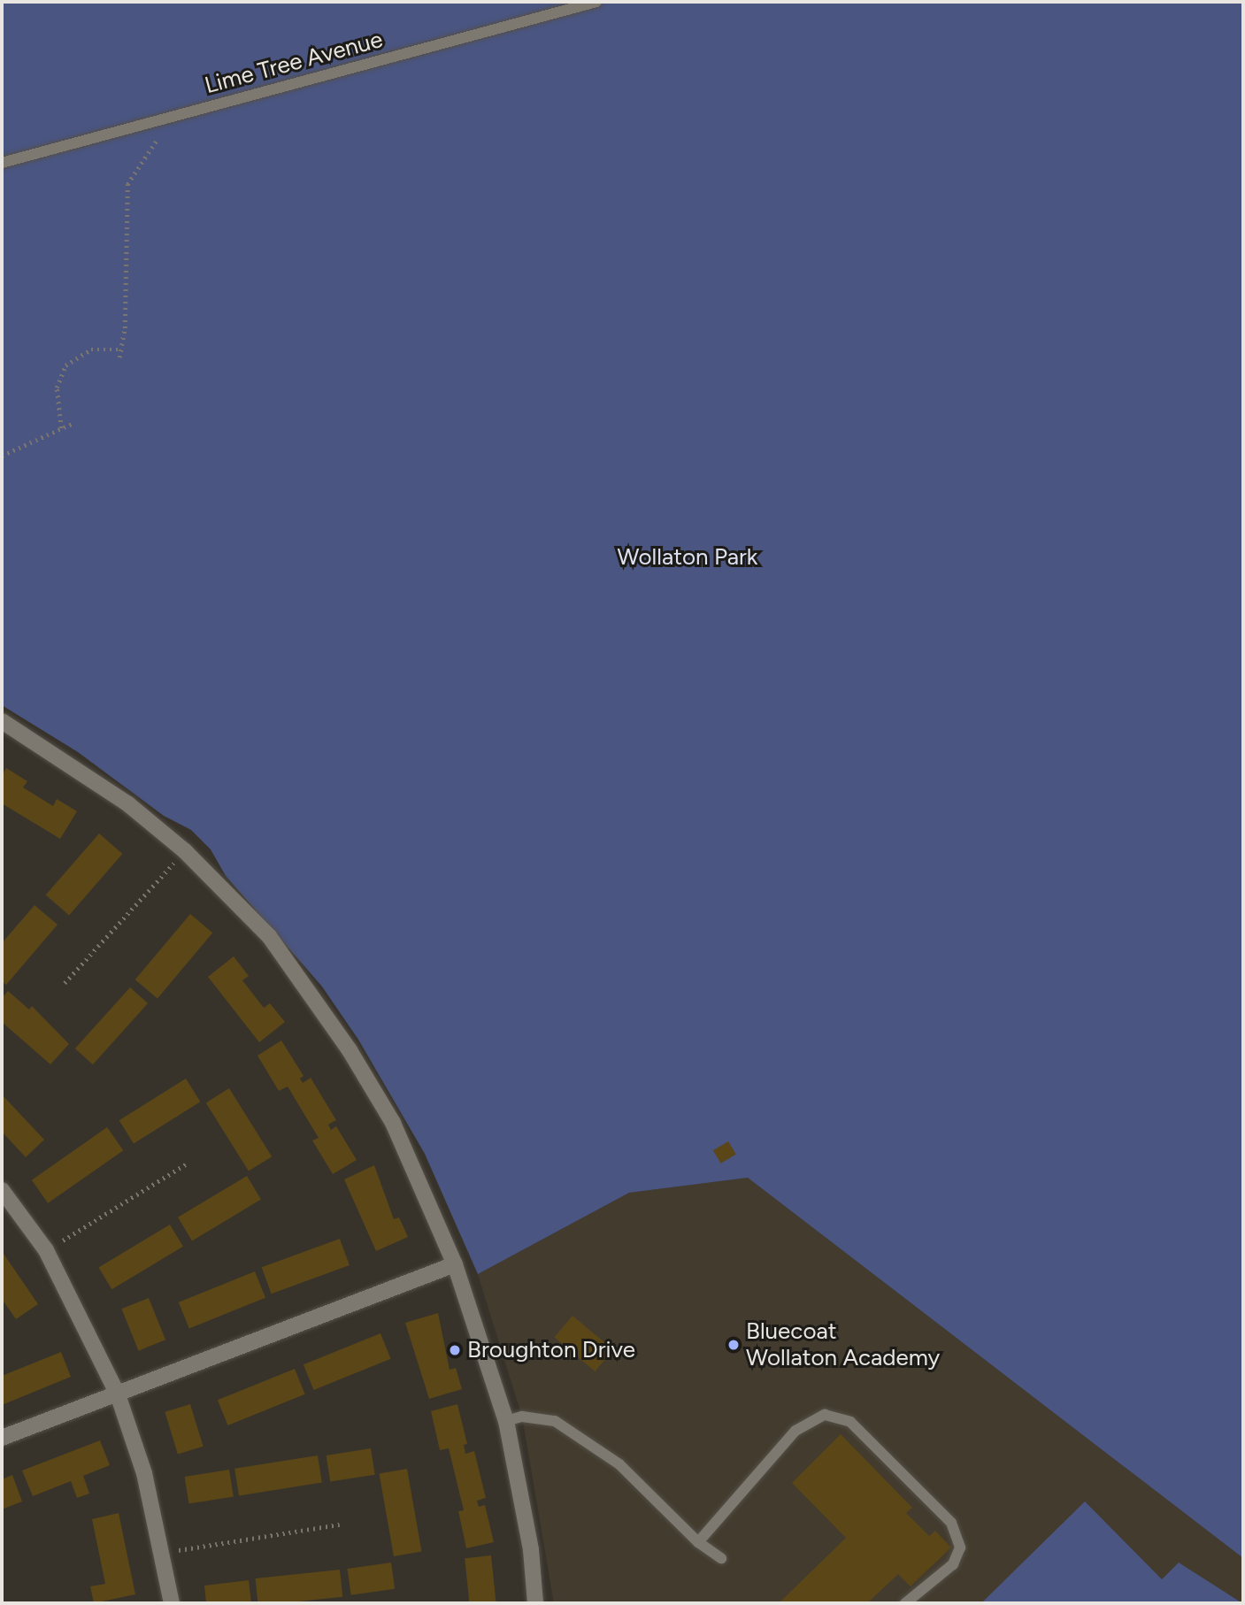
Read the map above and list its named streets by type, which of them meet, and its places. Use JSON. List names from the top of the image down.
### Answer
{
  "streets": {
    "lane": ["Lime Tree Avenue"]
  },
  "parks": ["Wollaton Park"],
  "places": ["Bluecoat Wollaton Academy", "Broughton Drive"]
}
